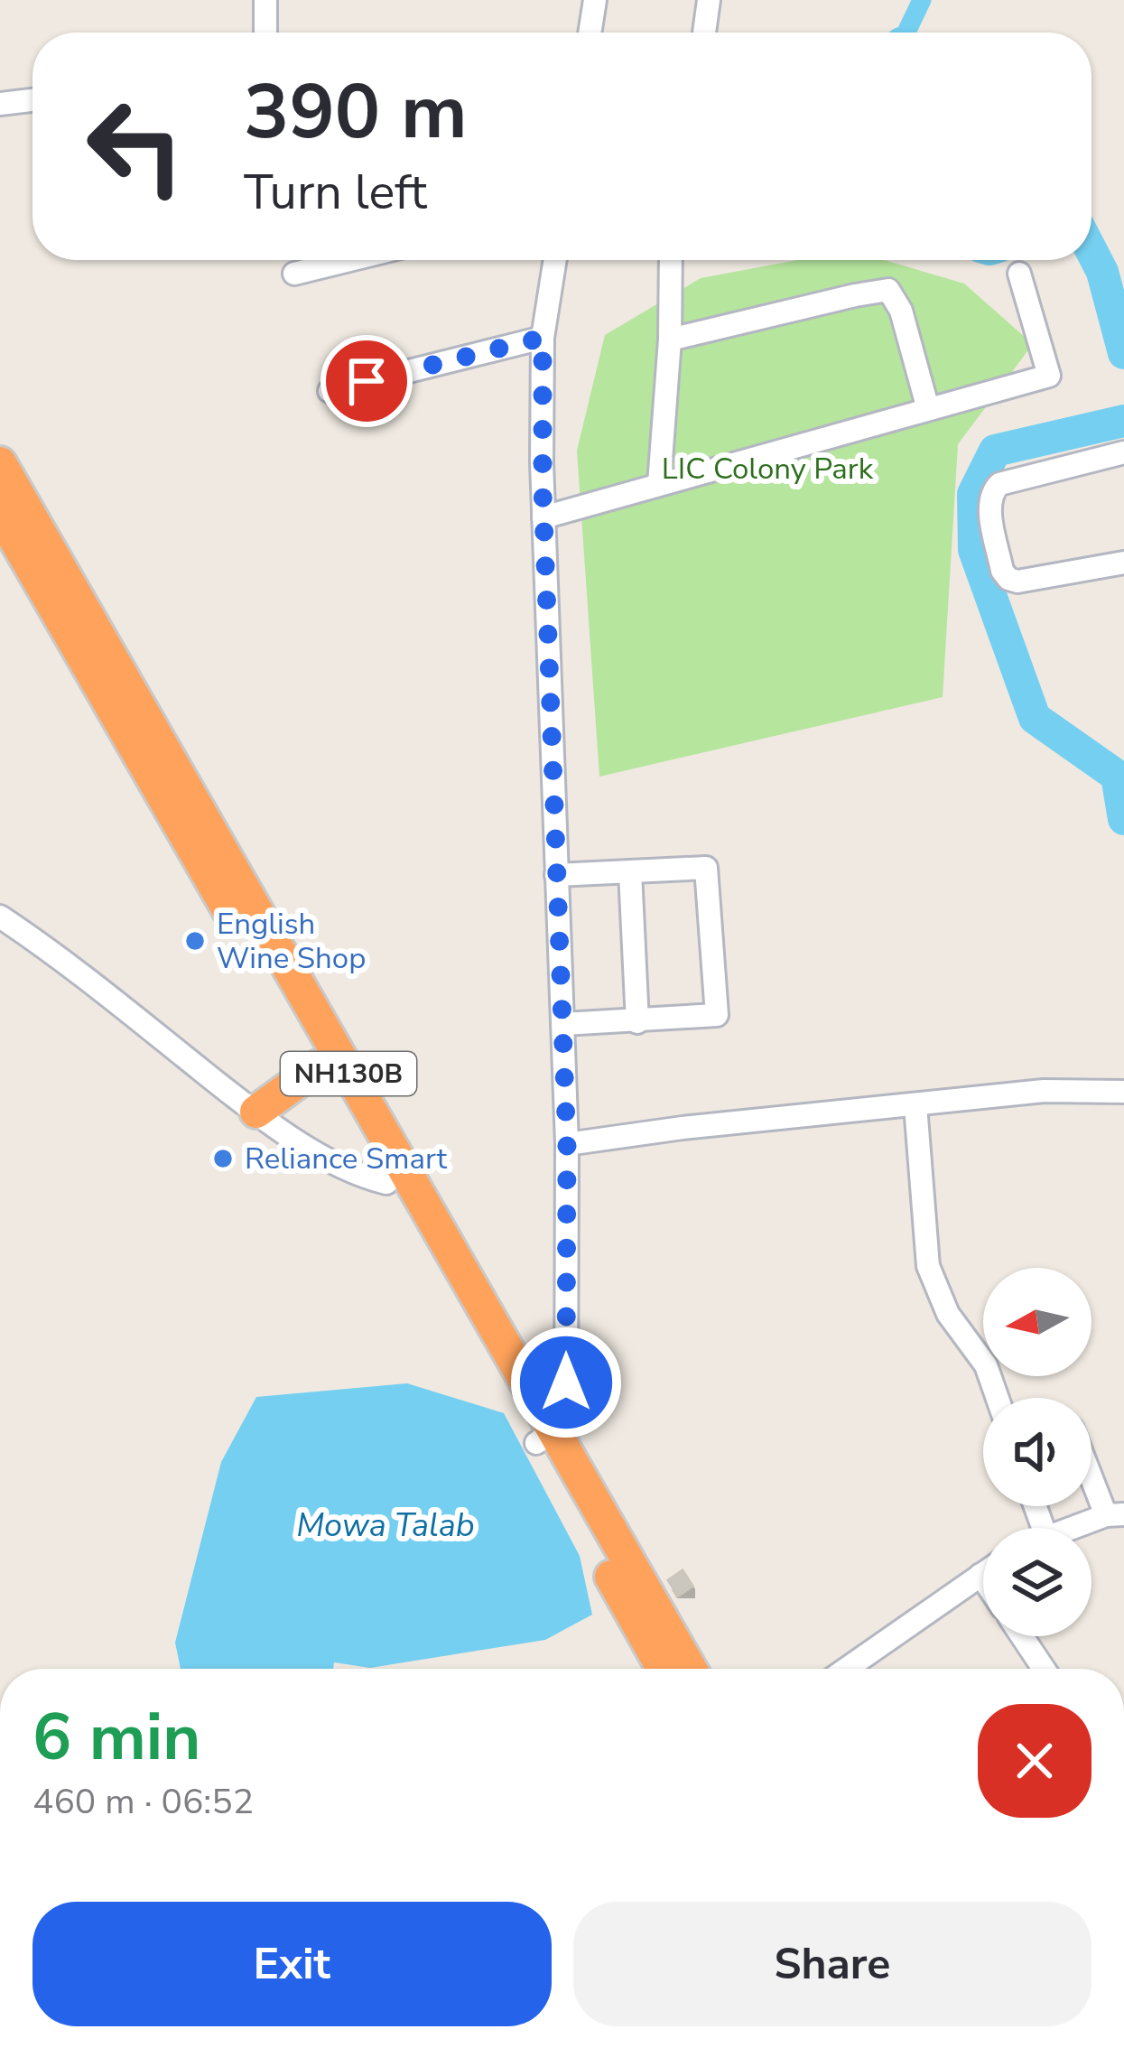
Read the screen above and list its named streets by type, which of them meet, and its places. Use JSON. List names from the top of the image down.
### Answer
{
  "streets": {
    "highway": ["NH130B"]
  },
  "water": ["Mowa Talab"],
  "parks": ["LIC Colony Park"],
  "places": ["English Wine Shop", "Reliance Smart"],
  "north": "left",
  "page": {
    "turn": ["390 m", "Turn left"],
    "heading": ["6 min", "460 m · 06:52"],
    "buttons": ["Exit", "Share"]
  }
}
